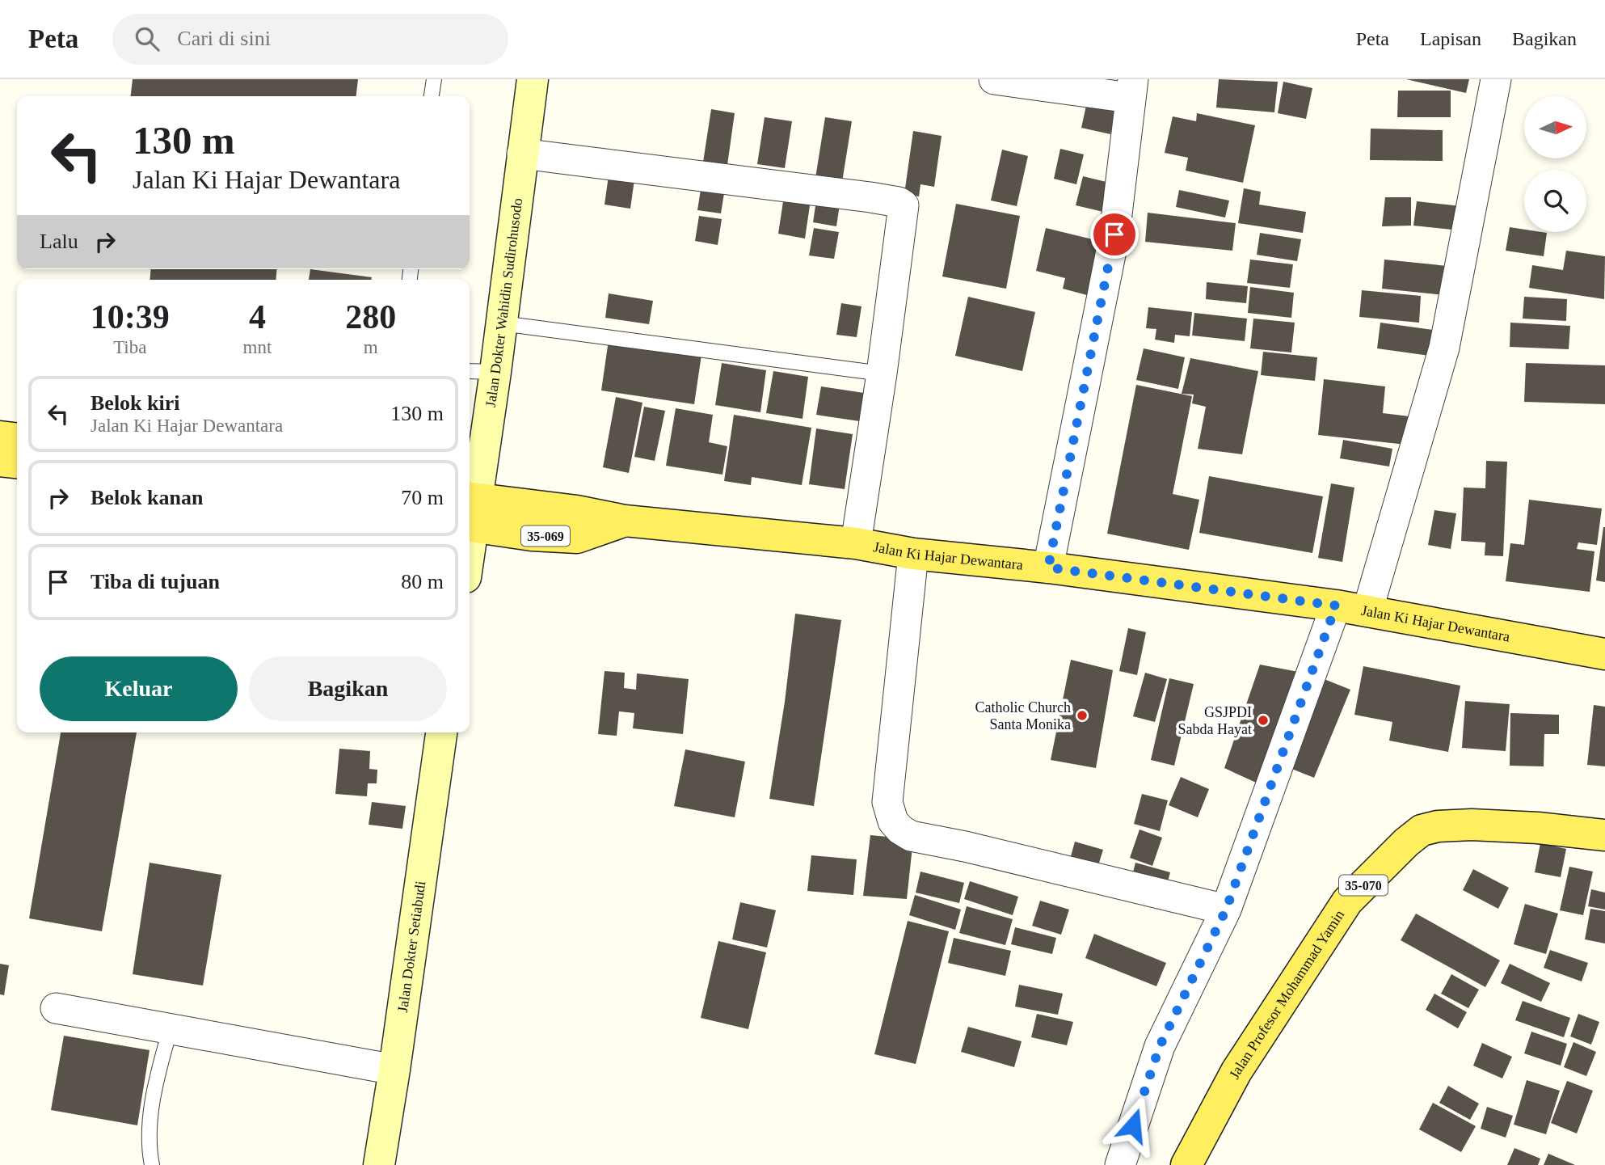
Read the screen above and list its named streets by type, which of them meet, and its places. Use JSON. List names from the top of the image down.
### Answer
{
  "streets": {
    "main road": [
      "Jalan Dokter Wahidin Sudirohusodo",
      "35-069",
      "Jalan Ki Hajar Dewantara",
      "35-070",
      "Jalan Dokter Setiabudi",
      "Jalan Profesor Mohammad Yamin"
    ]
  },
  "crossings": [
    ["Jalan Dokter Wahidin Sudirohusodo", "Jalan Ki Hajar Dewantara"],
    ["35-070", "Jalan Profesor Mohammad Yamin"]
  ],
  "places": ["Catholic Church Santa Monika", "GSJPDI Sabda Hayat"],
  "north": "right",
  "page": {
    "header": "Peta",
    "search": "Cari di sini",
    "nav": ["Peta", "Lapisan", "Bagikan"],
    "turn": ["130 m", "Jalan Ki Hajar Dewantara"],
    "then": "Lalu",
    "eta": [
      "10:39",
      "Tiba",
      "4",
      "mnt",
      "280",
      "m"
    ],
    "list": [
      {
        "name": "Belok kiri",
        "note": "Jalan Ki Hajar Dewantara",
        "value": "130 m"
      },
      {
        "name": "Belok kanan",
        "value": "70 m"
      },
      {
        "name": "Tiba di tujuan",
        "value": "80 m"
      }
    ],
    "buttons": ["Keluar", "Bagikan"]
  }
}
